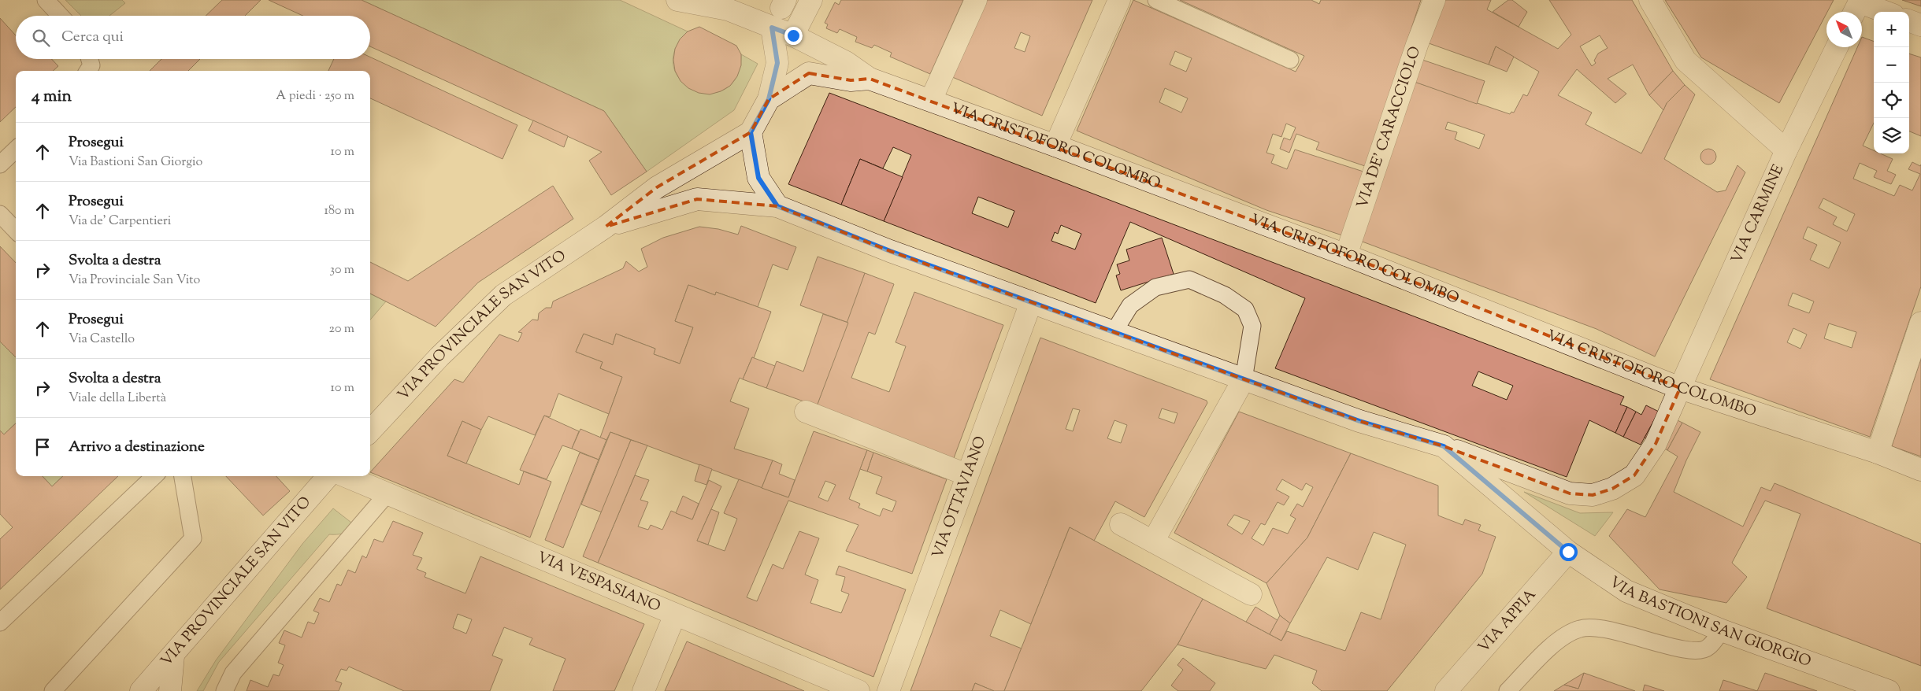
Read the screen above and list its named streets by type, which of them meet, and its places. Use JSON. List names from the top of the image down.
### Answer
{
  "streets": {
    "street": [
      "VIA DE' CARACCIOLO",
      "VIA CRISTOFORO COLOMBO",
      "VIA CARMINE",
      "VIA PROVINCIALE SAN VITO",
      "VIA OTTAVIANO",
      "VIA VESPASIANO",
      "VIA BASTIONI SAN GIORGIO",
      "VIA APPIA"
    ]
  },
  "crossings": [
    ["VIA DE' CARACCIOLO", "VIA CRISTOFORO COLOMBO"],
    ["VIA CRISTOFORO COLOMBO", "VIA CARMINE"],
    ["VIA CRISTOFORO COLOMBO", "VIA PROVINCIALE SAN VITO"],
    ["VIA CARMINE", "VIA PROVINCIALE SAN VITO"],
    ["VIA PROVINCIALE SAN VITO", "VIA OTTAVIANO"],
    ["VIA PROVINCIALE SAN VITO", "VIA BASTIONI SAN GIORGIO"],
    ["VIA BASTIONI SAN GIORGIO", "VIA APPIA"]
  ],
  "north": "top left",
  "page": {
    "map_buttons": ["+", "−"],
    "search": "Cerca qui",
    "heading": ["4 min", "A piedi · 250 m"],
    "list": [
      ["Prosegui", "Via Bastioni San Giorgio", "10 m"],
      ["Prosegui", "Via de' Carpentieri", "180 m"],
      ["Svolta a destra", "Via Provinciale San Vito", "30 m"],
      ["Prosegui", "Via Castello", "20 m"],
      ["Svolta a destra", "Viale della Libertà", "10 m"],
      "Arrivo a destinazione"
    ]
  }
}
